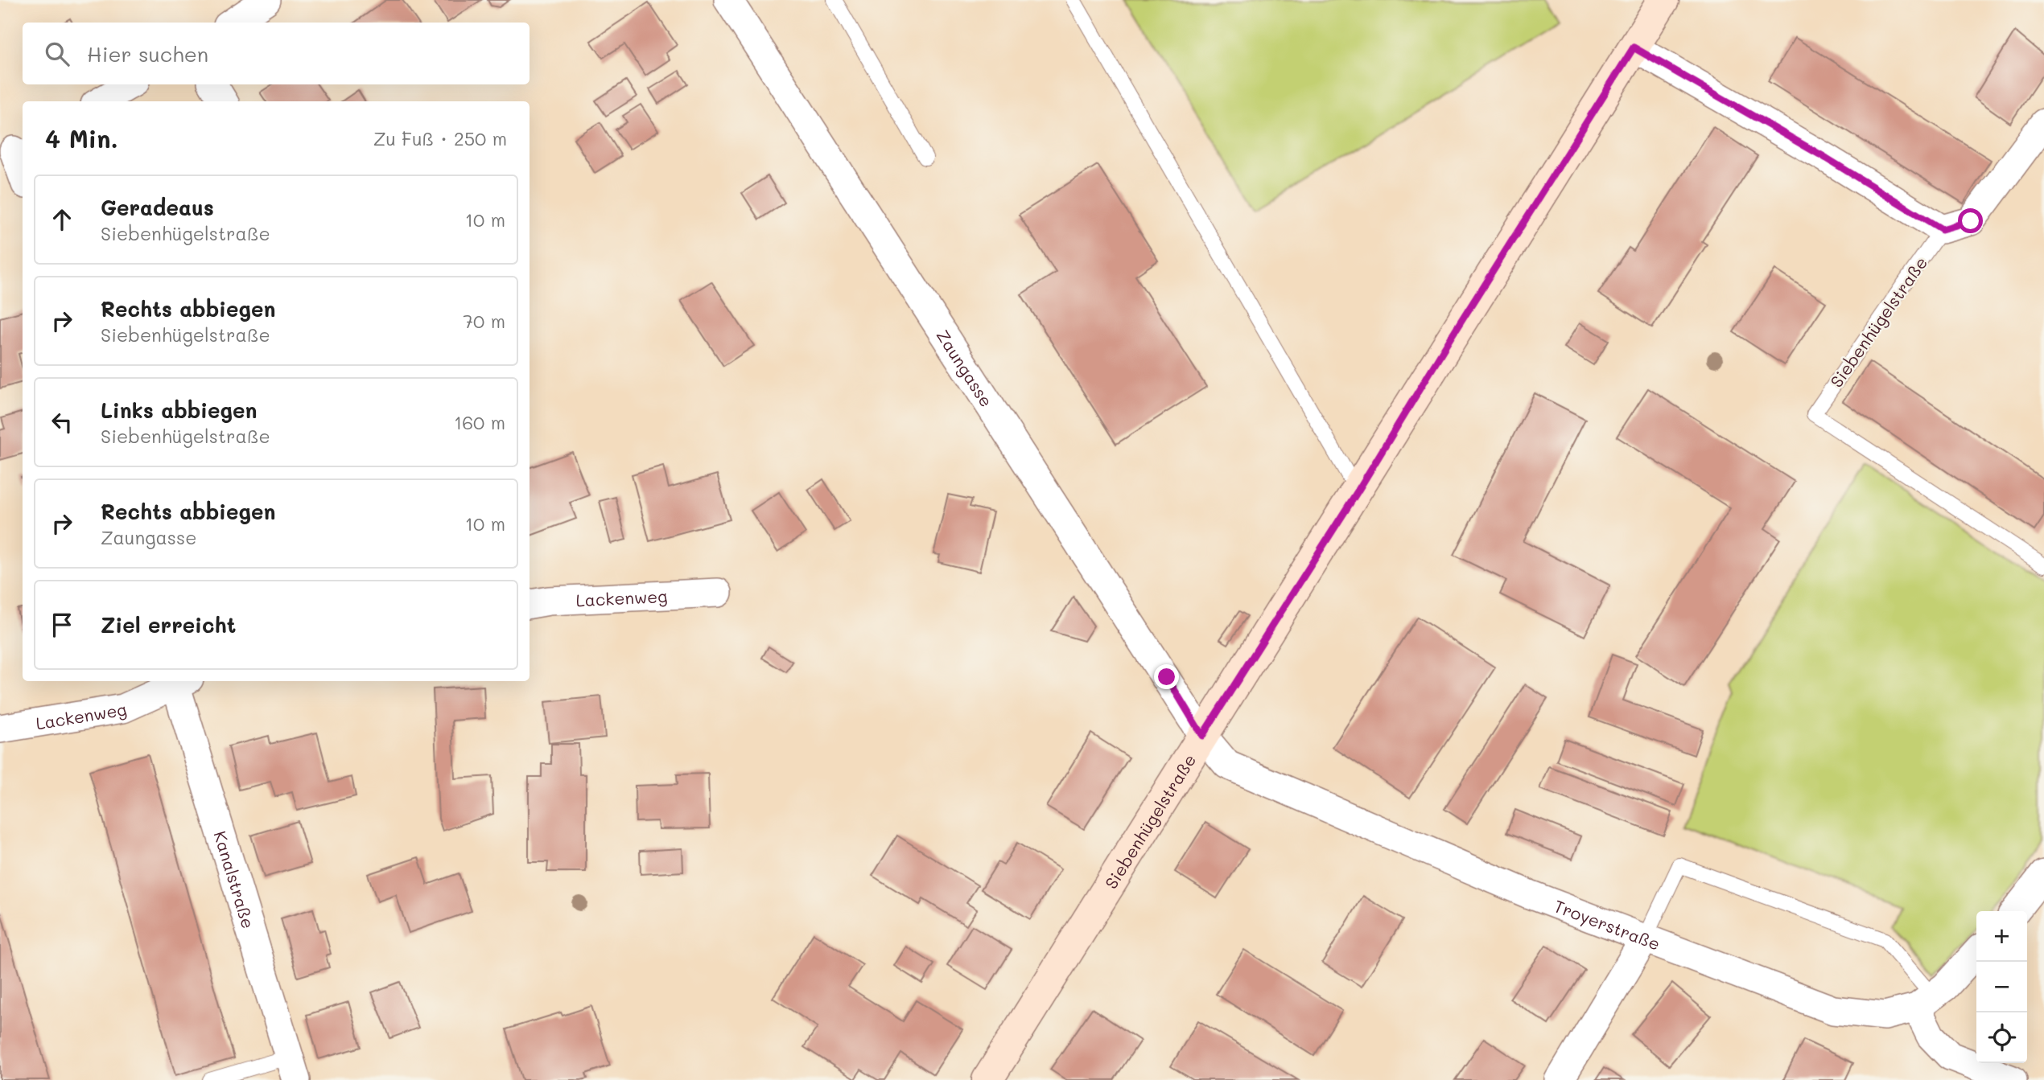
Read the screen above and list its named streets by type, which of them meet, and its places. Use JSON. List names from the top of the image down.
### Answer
{
  "streets": {
    "street": [
      "Siebenhügelstraße",
      "Zaungasse",
      "Lackenweg",
      "Kanalstraße",
      "Troyerstraße"
    ]
  },
  "crossings": [
    ["Siebenhügelstraße", "Zaungasse"],
    ["Siebenhügelstraße", "Troyerstraße"],
    ["Zaungasse", "Troyerstraße"]
  ],
  "page": {
    "search": "Hier suchen",
    "heading": ["4 Min.", "Zu Fuß · 250 m"],
    "list": [
      ["Geradeaus", "Siebenhügelstraße", "10 m"],
      ["Rechts abbiegen", "Siebenhügelstraße", "70 m"],
      ["Links abbiegen", "Siebenhügelstraße", "160 m"],
      ["Rechts abbiegen", "Zaungasse", "10 m"],
      "Ziel erreicht"
    ],
    "map_buttons": ["+", "−"]
  }
}
